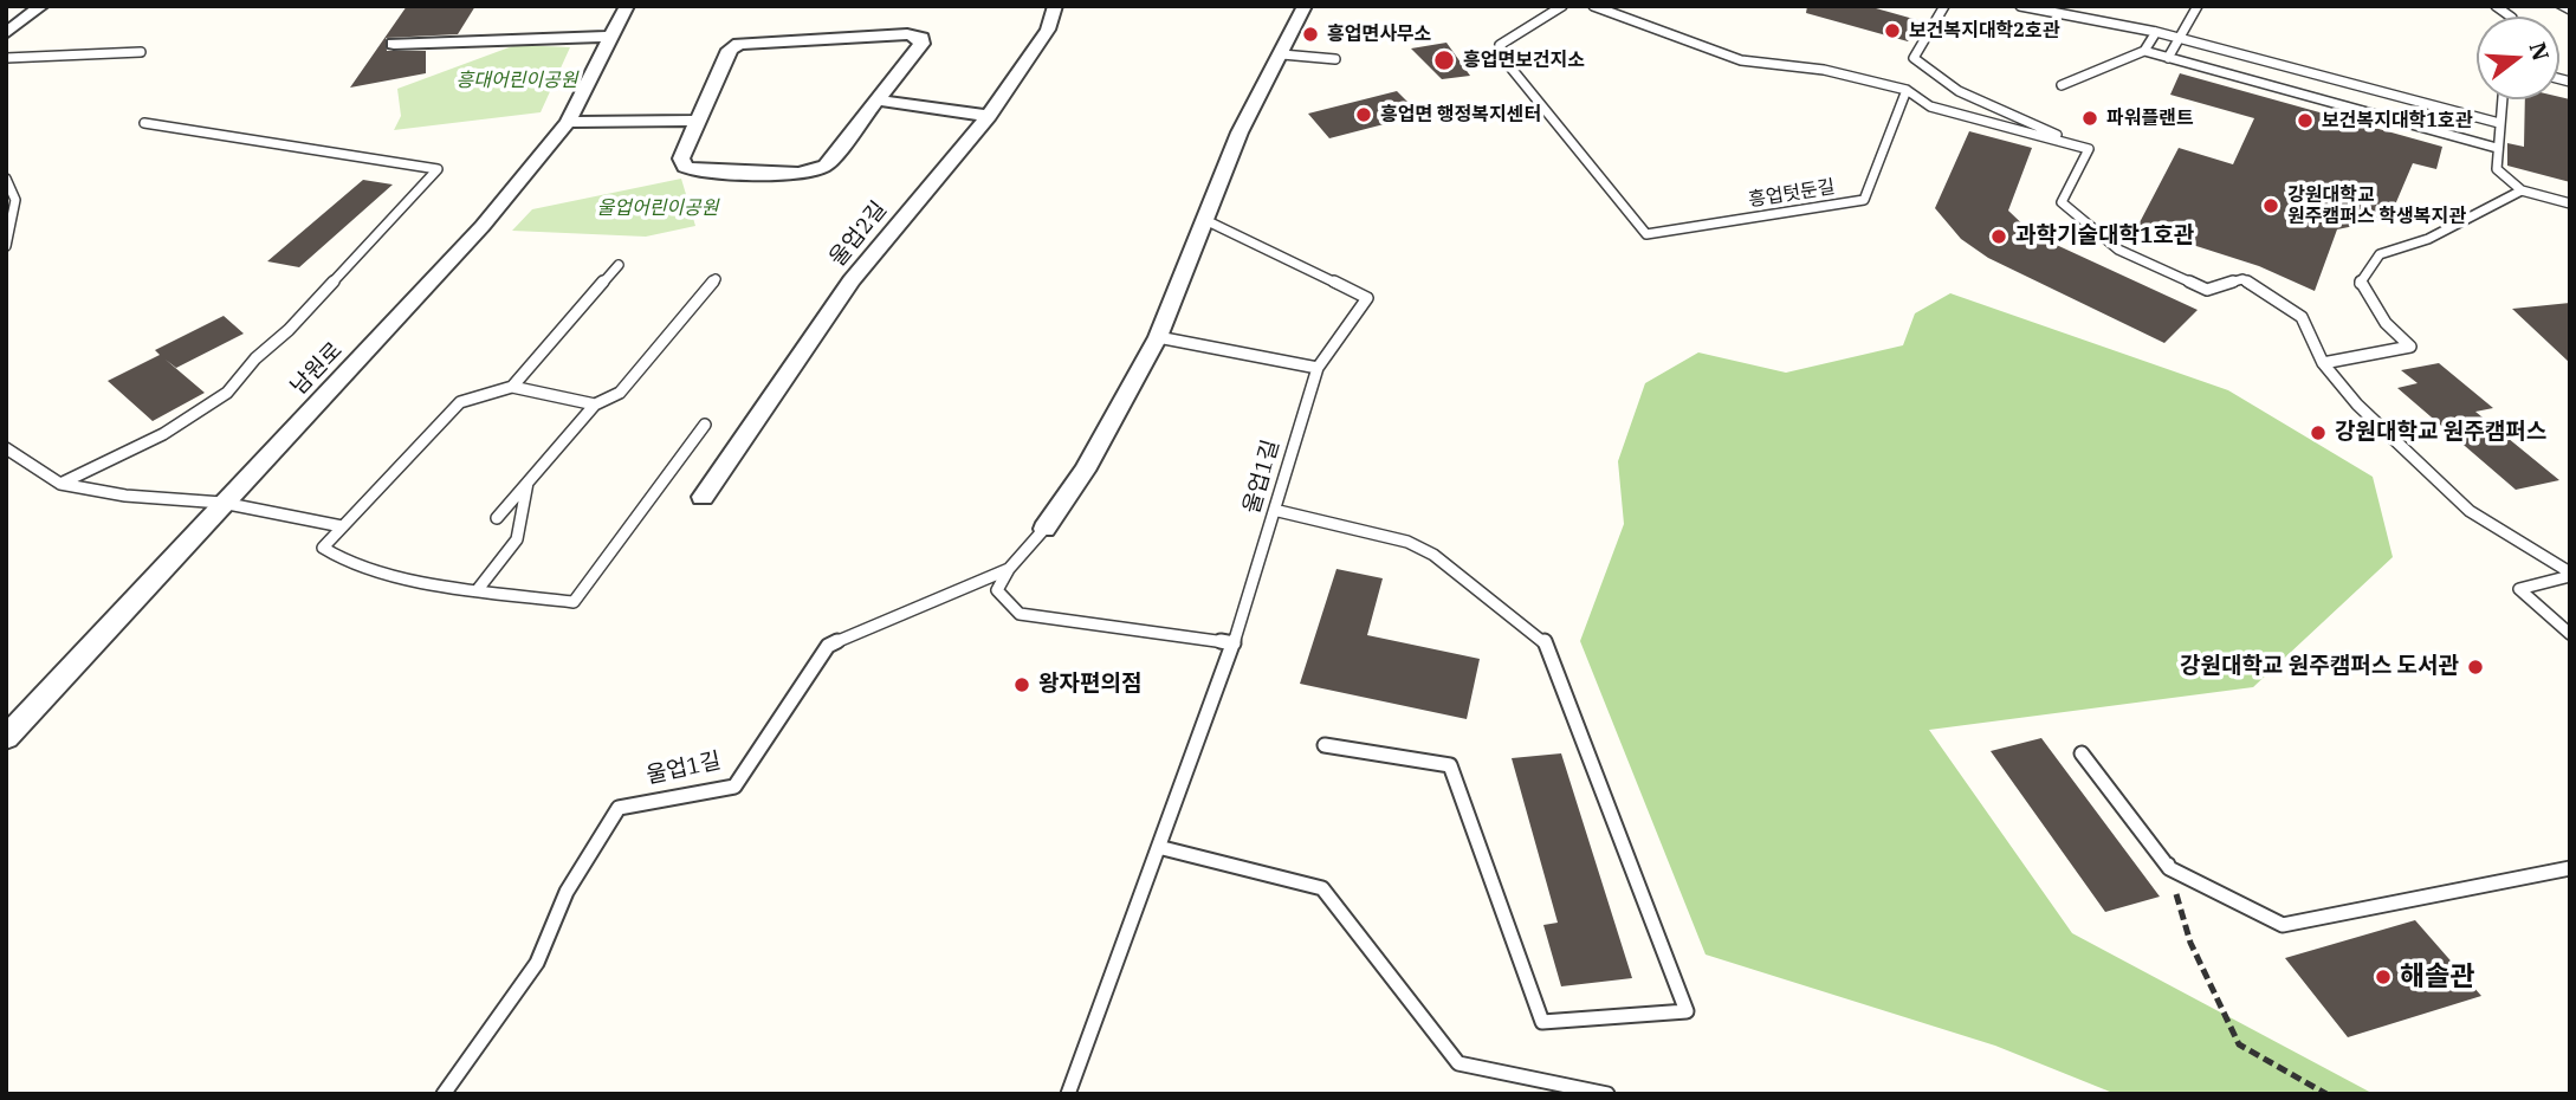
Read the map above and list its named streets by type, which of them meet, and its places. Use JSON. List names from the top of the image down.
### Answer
{
  "streets": {
    "street": ["울업2길", "남원로", "울업1길"],
    "lane": ["흥업텃둔길"]
  },
  "parks": ["흥대어린이공원", "울업어린이공원"],
  "places": [
    "보건복지대학2호관",
    "흥업면사무소",
    "흥업면보건지소",
    "흥업면 행정복지센터",
    "파워플랜트",
    "보건복지대학1호관",
    "강원대학교 원주캠퍼스 학생복지관",
    "과학기술대학1호관",
    "강원대학교 원주캠퍼스",
    "강원대학교 원주캠퍼스 도서관",
    "왕자편의점",
    "해솔관"
  ],
  "north": "right"
}
